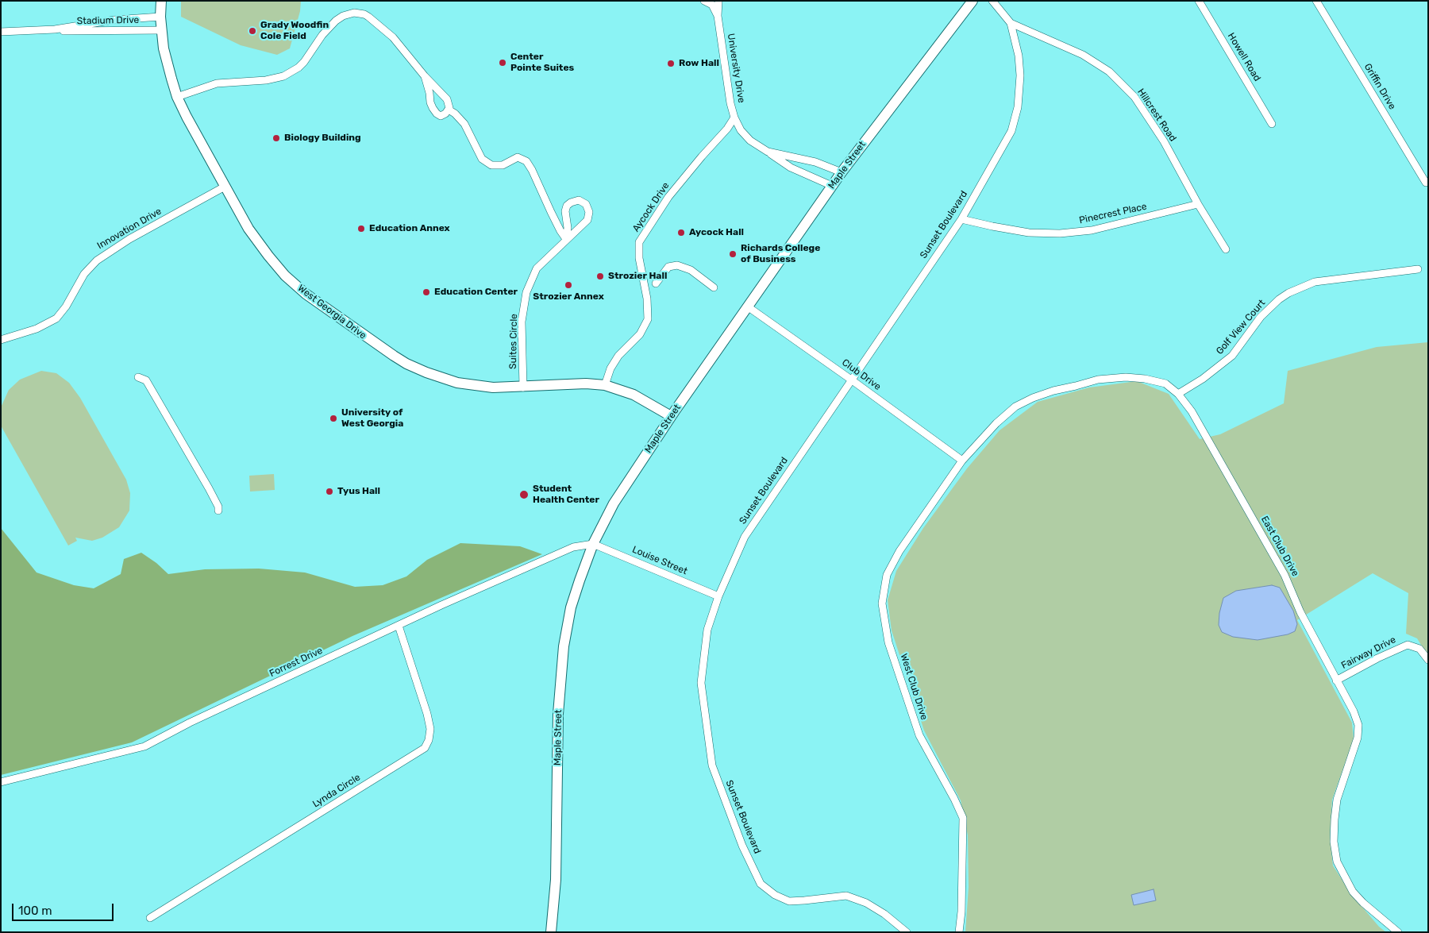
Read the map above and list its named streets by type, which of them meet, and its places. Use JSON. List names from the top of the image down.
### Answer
{
  "streets": {
    "main road": ["Maple Street", "West Georgia Drive"],
    "street": [
      "Stadium Drive",
      "Howell Road",
      "University Drive",
      "Griffin Drive",
      "Hillcrest Road",
      "Aycock Drive",
      "Pinecrest Place",
      "Sunset Boulevard",
      "Innovation Drive",
      "Golf View Court",
      "Suites Circle",
      "Club Drive",
      "East Club Drive",
      "Louise Street",
      "Fairway Drive",
      "Forrest Drive",
      "West Club Drive",
      "Lynda Circle"
    ]
  },
  "crossings": [
    ["Stadium Drive", "West Georgia Drive"],
    ["University Drive", "Maple Street"],
    ["University Drive", "Aycock Drive"],
    ["Hillcrest Road", "Pinecrest Place"],
    ["Hillcrest Road", "Sunset Boulevard"],
    ["Maple Street", "West Georgia Drive"],
    ["Maple Street", "Club Drive"],
    ["Maple Street", "Louise Street"],
    ["Maple Street", "Forrest Drive"],
    ["Aycock Drive", "West Georgia Drive"],
    ["Pinecrest Place", "Sunset Boulevard"],
    ["Sunset Boulevard", "Club Drive"],
    ["Sunset Boulevard", "Louise Street"],
    ["Innovation Drive", "West Georgia Drive"],
    ["West Georgia Drive", "Suites Circle"],
    ["Golf View Court", "East Club Drive"],
    ["Club Drive", "East Club Drive"],
    ["Club Drive", "West Club Drive"],
    ["East Club Drive", "Fairway Drive"],
    ["East Club Drive", "West Club Drive"],
    ["Louise Street", "Forrest Drive"],
    ["Forrest Drive", "Lynda Circle"]
  ],
  "places": [
    "Grady Woodfin Cole Field",
    "Center Pointe Suites",
    "Row Hall",
    "Biology Building",
    "Education Annex",
    "Aycock Hall",
    "Richards College of Business",
    "Strozier Hall",
    "Strozier Annex",
    "Education Center",
    "University of West Georgia",
    "Tyus Hall",
    "Student Health Center"
  ],
  "scale_bar": "100 m"
}
